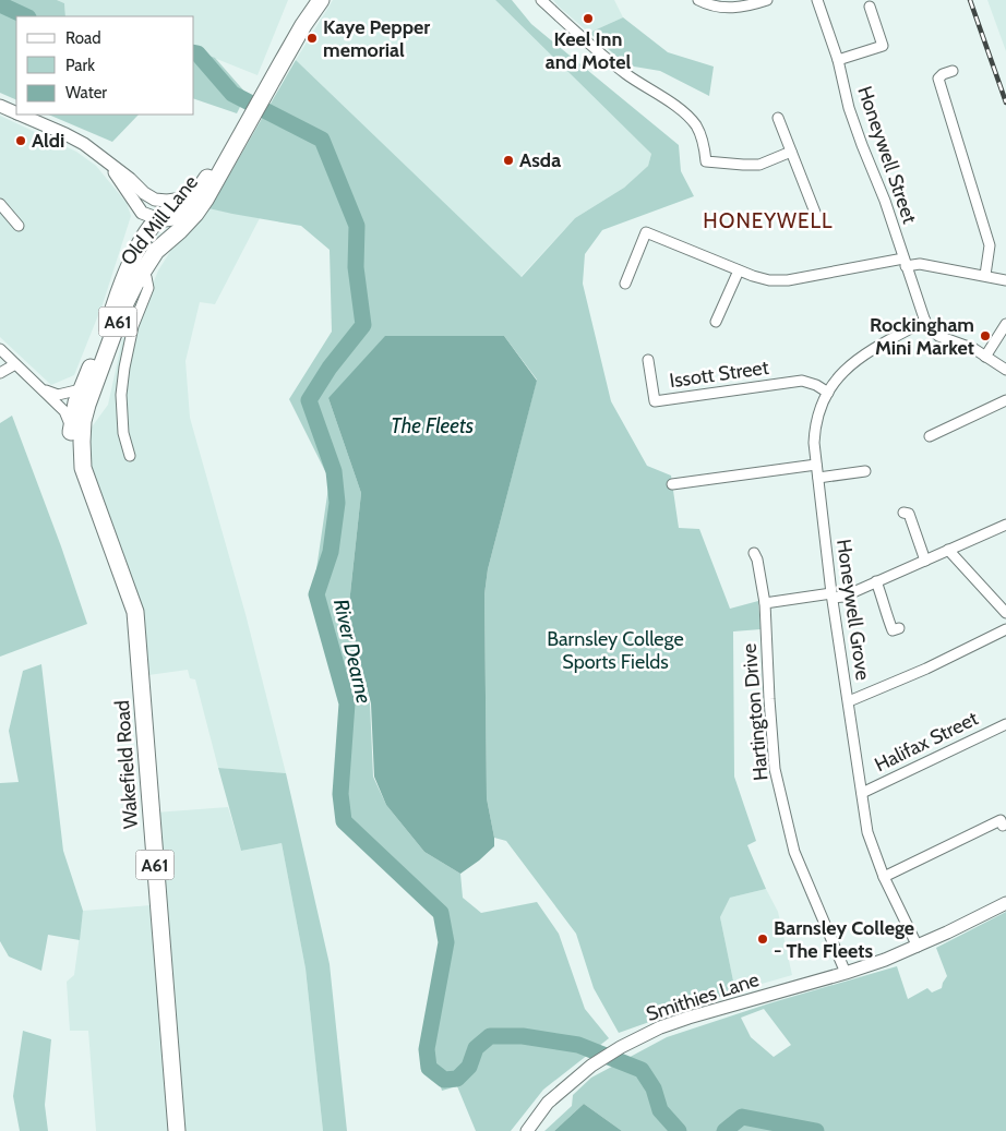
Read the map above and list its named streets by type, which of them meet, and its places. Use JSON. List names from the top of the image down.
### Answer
{
  "streets": {
    "main road": ["Old Mill Lane", "A61", "Wakefield Road"],
    "street": [
      "Honeywell Street",
      "Issott Street",
      "Honeywell Grove",
      "Hartington Drive",
      "Halifax Street",
      "Smithies Lane"
    ]
  },
  "crossings": [
    ["Honeywell Street", "Honeywell Grove"],
    ["Old Mill Lane", "Wakefield Road"],
    ["Issott Street", "Honeywell Grove"],
    ["Honeywell Grove", "Halifax Street"],
    ["Honeywell Grove", "Smithies Lane"],
    ["Hartington Drive", "Smithies Lane"]
  ],
  "districts": ["HONEYWELL"],
  "water": ["The Fleets", "River Dearne"],
  "parks": ["Barnsley College Sports Fields"],
  "places": [
    "Keel Inn and Motel",
    "Kaye Pepper memorial",
    "Aldi",
    "Asda",
    "Rockingham Mini Market",
    "Barnsley College - The Fleets"
  ],
  "legend": ["Road", "Park", "Water"]
}
